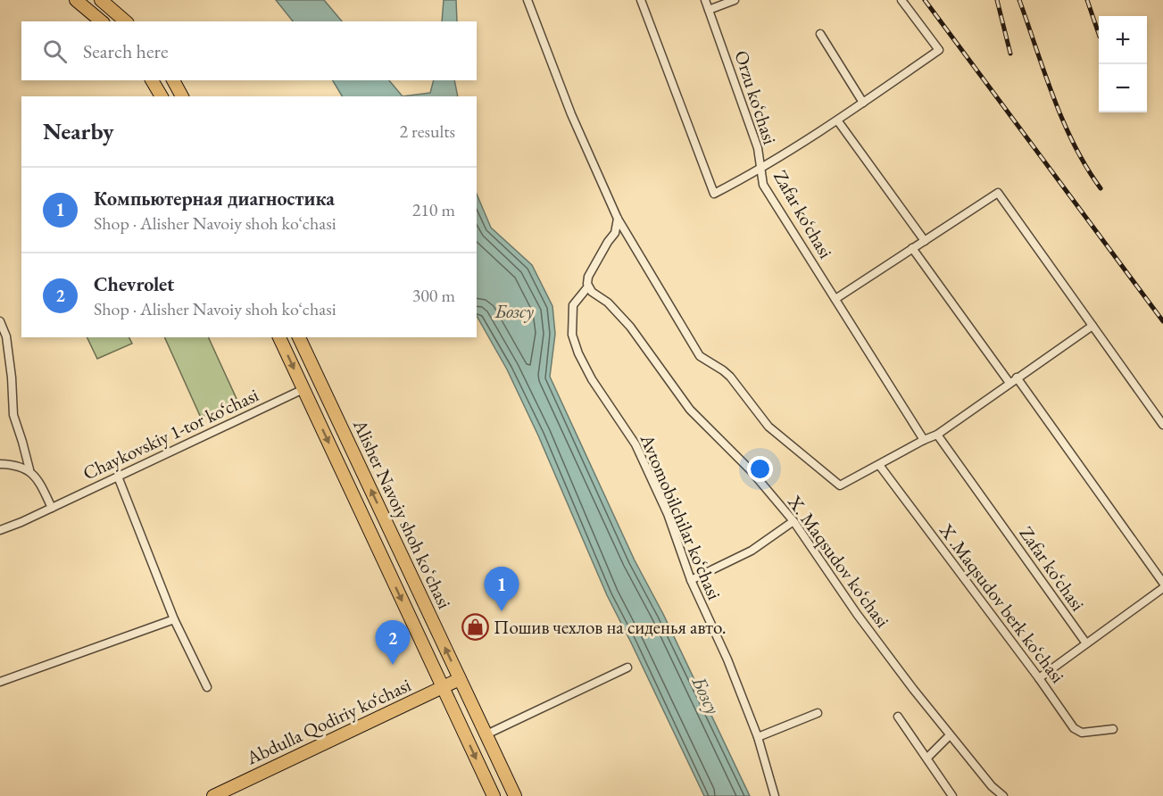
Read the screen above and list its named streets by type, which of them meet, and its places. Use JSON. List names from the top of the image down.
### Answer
{
  "streets": {
    "main road": ["Alisher Navoiy shoh koʻchasi", "Abdulla Qodiriy ko‘chasi"],
    "street": [
      "Orzu ko‘chasi",
      "Zafar ko‘chasi",
      "Chaykovskiy 1-tor ko‘chasi",
      "Avtomobilchilar ko‘chasi",
      "X. Maqsudov ko‘chasi",
      "X .Maqsudov berk ko‘chasi"
    ]
  },
  "crossings": [
    ["Orzu ko‘chasi", "Zafar ko‘chasi"],
    ["Chaykovskiy 1-tor ko‘chasi", "Alisher Navoiy shoh koʻchasi"],
    ["Alisher Navoiy shoh koʻchasi", "Abdulla Qodiriy ko‘chasi"],
    ["Avtomobilchilar ko‘chasi", "X. Maqsudov ko‘chasi"]
  ],
  "water": ["Бозсу"],
  "places": {
    "shop": ["Пошив чехлов на сиденья авто."]
  },
  "page": {
    "map_buttons": ["+", "−"],
    "search": "Search here",
    "heading": ["Nearby", "2 results"],
    "list": [
      {
        "mark": "1",
        "name": "Компьютерная диагностика",
        "note": "Shop · Alisher Navoiy shoh koʻchasi",
        "value": "210 m"
      },
      {
        "mark": "2",
        "name": "Chevrolet",
        "note": "Shop · Alisher Navoiy shoh koʻchasi",
        "value": "300 m"
      }
    ],
    "pins": ["1", "2"]
  }
}
